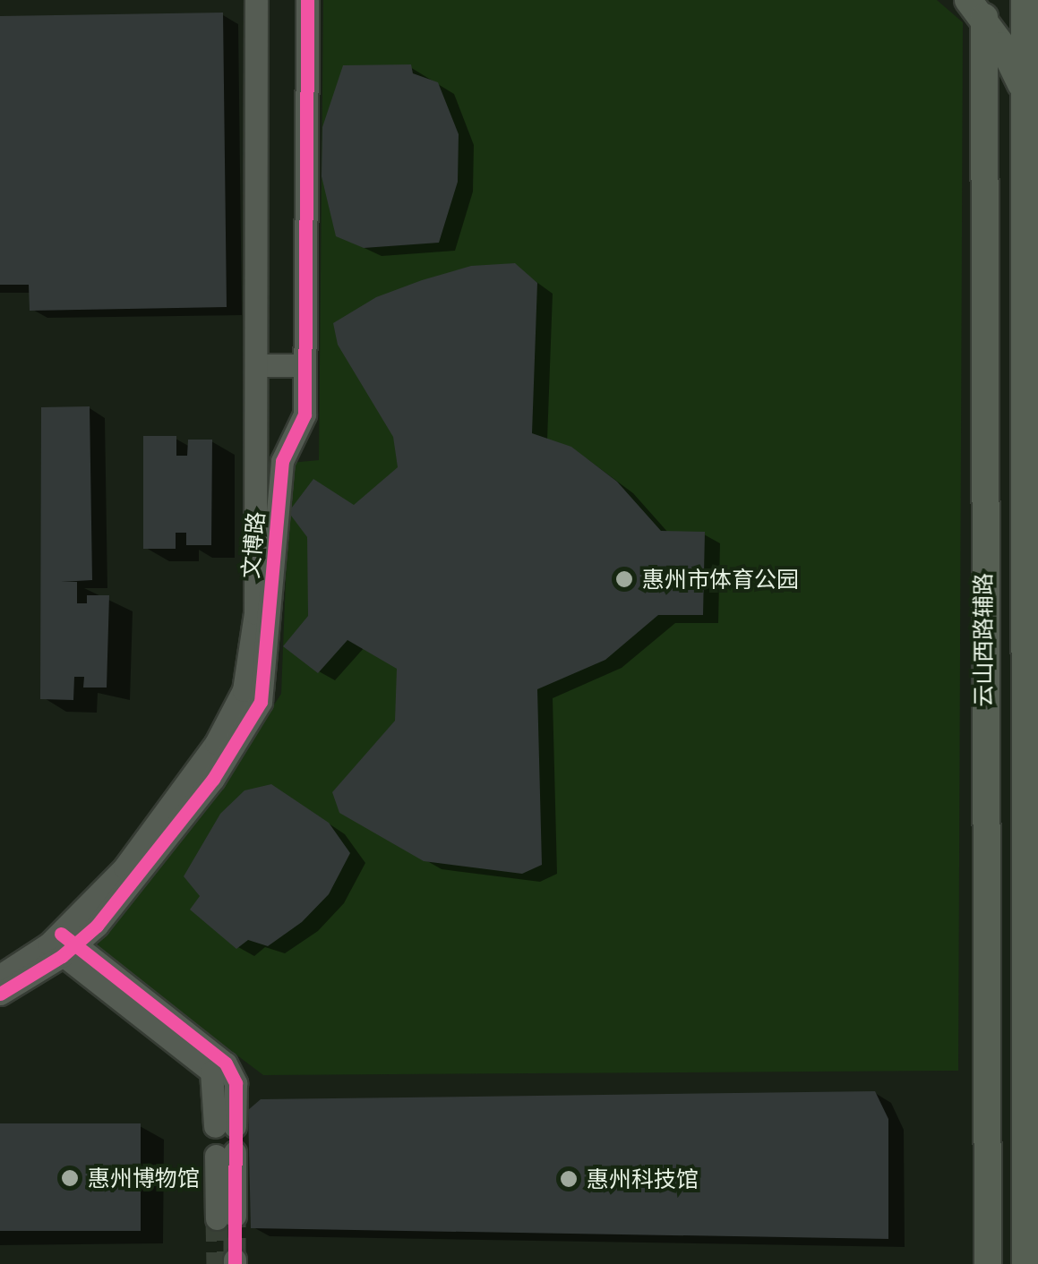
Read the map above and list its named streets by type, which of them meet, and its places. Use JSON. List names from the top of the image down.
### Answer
{
  "streets": {
    "main road": ["云山西路辅路"],
    "street": ["文博路"]
  },
  "places": ["惠州市体育公园", "惠州博物馆", "惠州科技馆"]
}
